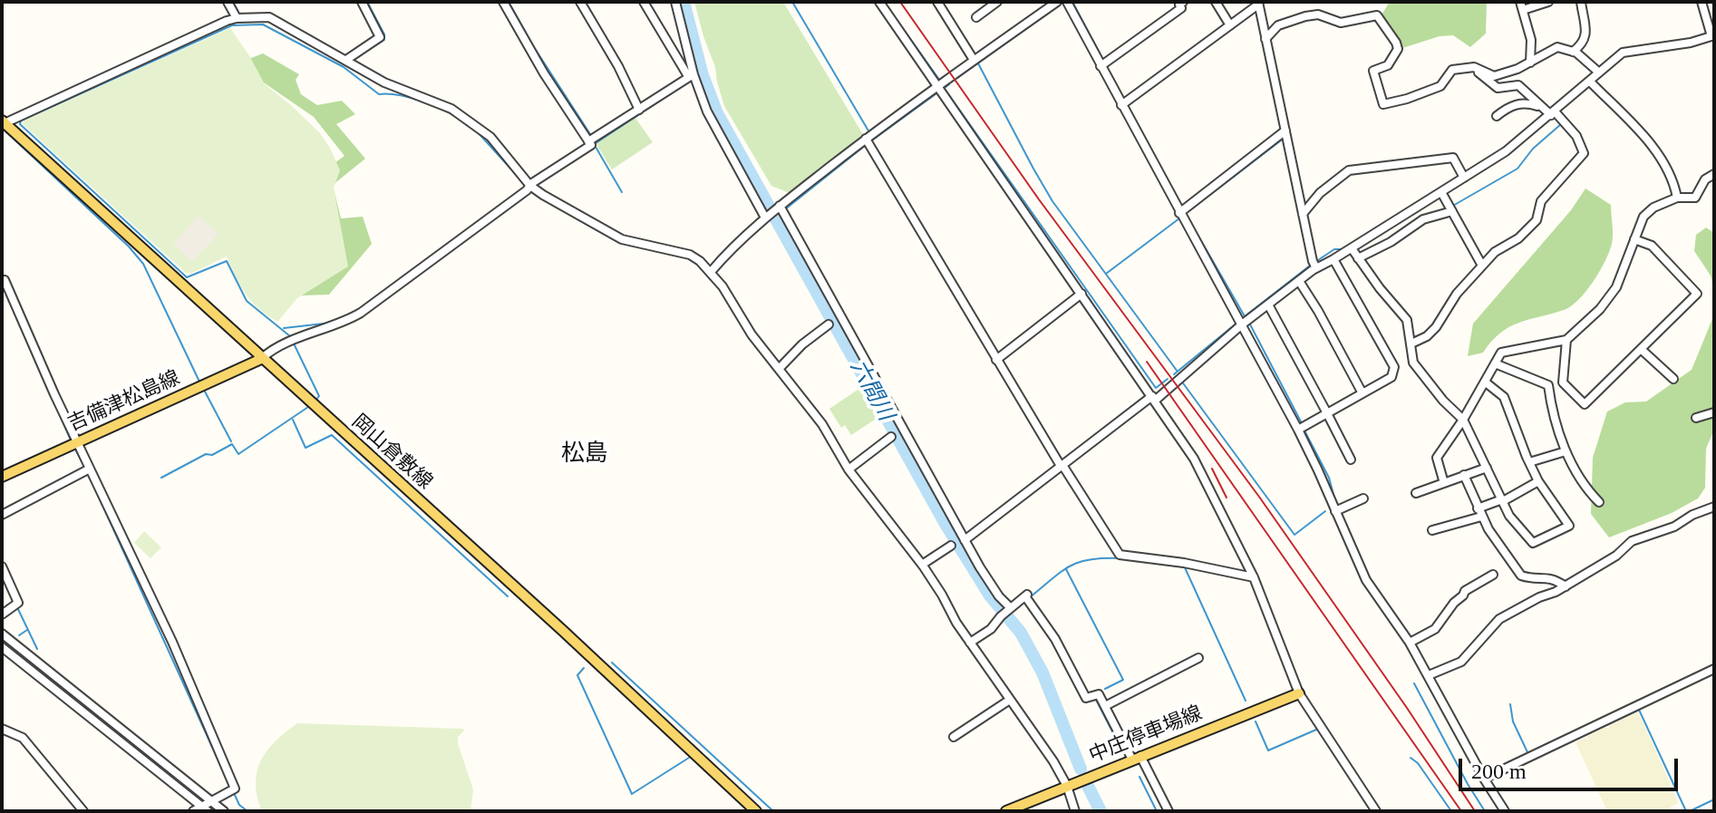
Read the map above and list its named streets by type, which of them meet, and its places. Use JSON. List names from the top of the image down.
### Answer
{
  "streets": {
    "main road": ["吉備津松島線", "岡山倉敷線", "中庄停車場線"]
  },
  "crossings": [
    ["吉備津松島線", "岡山倉敷線"]
  ],
  "districts": ["松島"],
  "water": ["六間川"],
  "scale_bar": "200 m"
}
